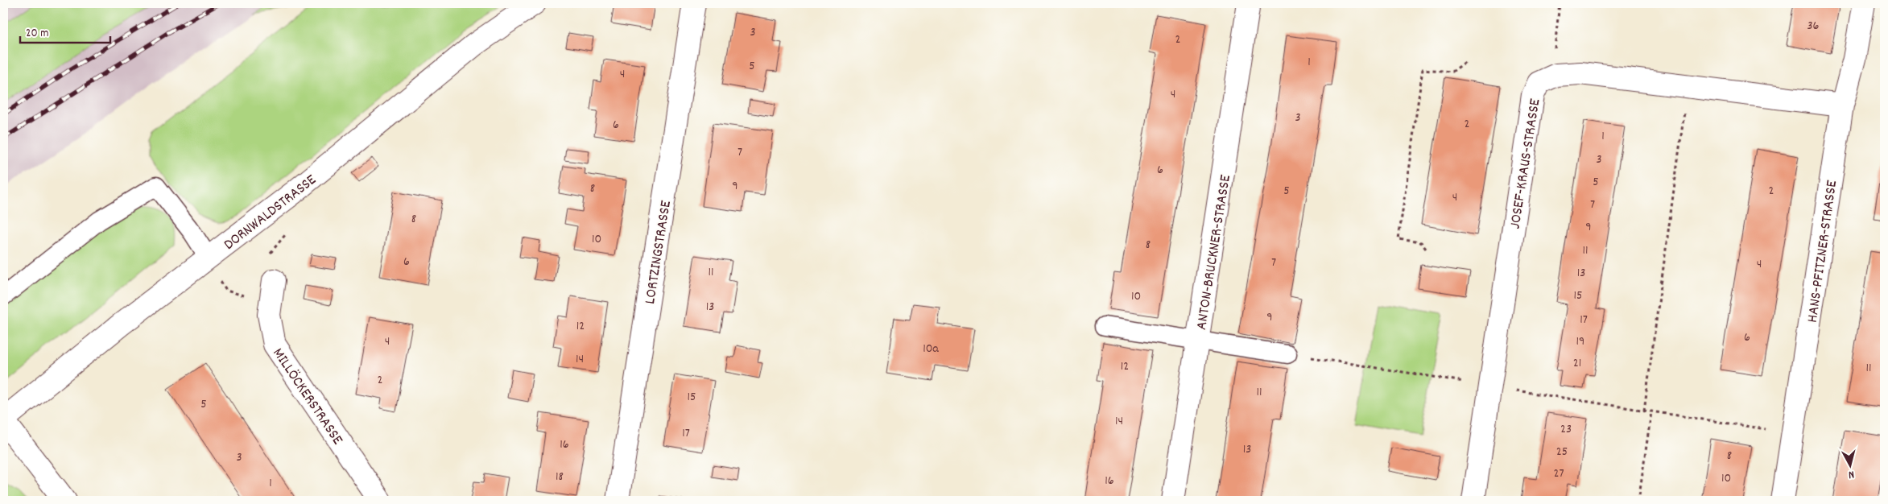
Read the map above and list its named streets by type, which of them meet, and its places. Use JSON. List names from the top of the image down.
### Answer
{
  "streets": {
    "street": [
      "JOSEF-KRAUS-STRASSE",
      "DORNWALDSTRASSE",
      "HANS-PFITZNER-STRASSE",
      "LORTZINGSTRASSE",
      "ANTON-BRUCKNER-STRASSE",
      "MILLÖCKERSTRASSE"
    ]
  },
  "crossings": [
    ["JOSEF-KRAUS-STRASSE", "HANS-PFITZNER-STRASSE"]
  ],
  "house_numbers": [
    "36",
    "3",
    "2",
    "1",
    "5",
    "4",
    "4",
    "3",
    "2",
    "6",
    "1",
    "7",
    "3",
    "6",
    "5",
    "9",
    "8",
    "5",
    "2",
    "4",
    "7",
    "8",
    "9",
    "10",
    "8",
    "11",
    "6",
    "7",
    "4",
    "11",
    "13",
    "15",
    "10",
    "13",
    "9",
    "17",
    "12",
    "6",
    "4",
    "19",
    "10a",
    "14",
    "21",
    "12",
    "11",
    "2",
    "11",
    "15",
    "5",
    "14",
    "23",
    "17",
    "16",
    "13",
    "25",
    "8",
    "3",
    "27",
    "18",
    "10",
    "16",
    "1"
  ],
  "scale_bar": "20 m",
  "north": "bottom"
}
